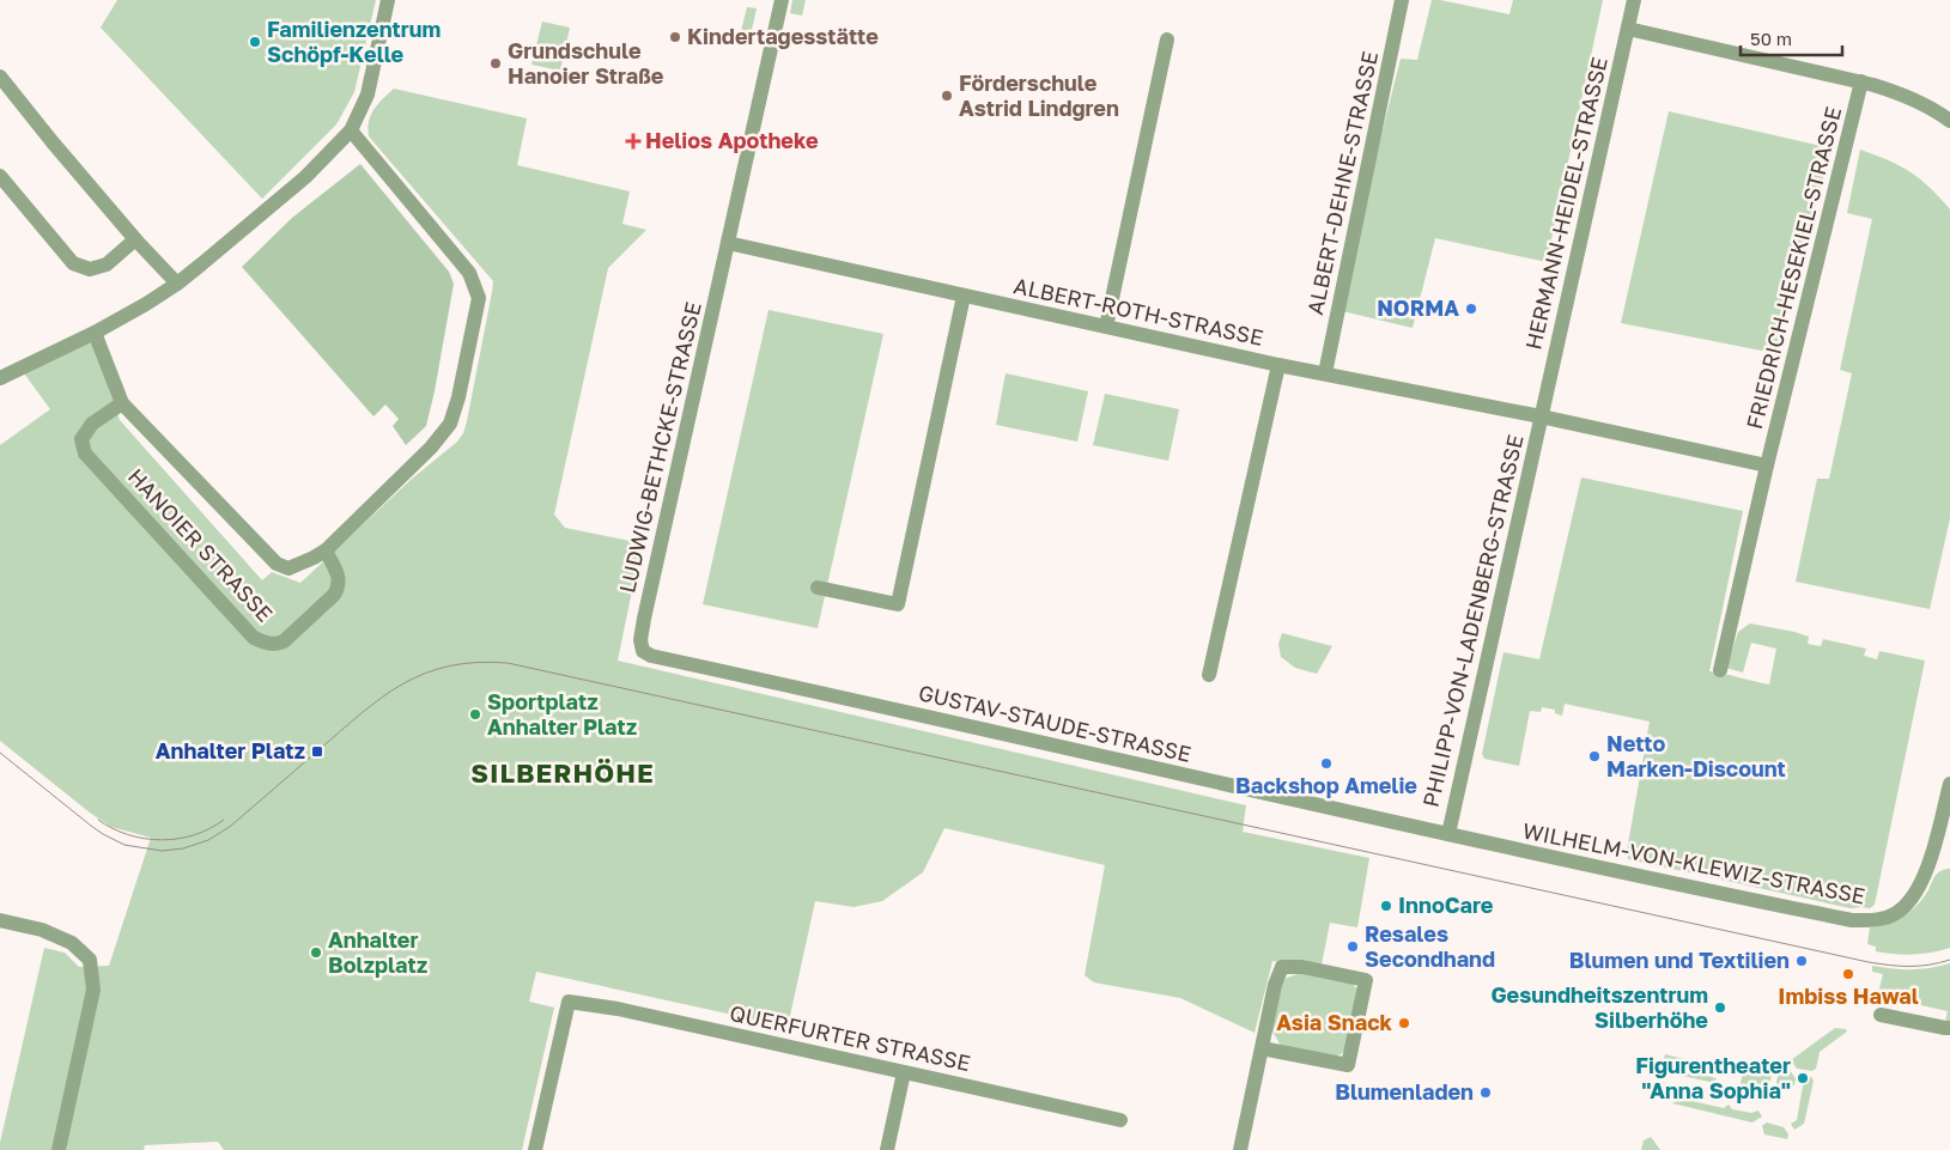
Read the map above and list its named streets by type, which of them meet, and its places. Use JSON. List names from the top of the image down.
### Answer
{
  "streets": {
    "street": [
      "ALBERT-DEHNE-STRASSE",
      "HERMANN-HEIDEL-STRASSE",
      "FRIEDRICH-HESEKIEL-STRASSE",
      "ALBERT-ROTH-STRASSE",
      "LUDWIG-BETHCKE-STRASSE",
      "HANOIER STRASSE",
      "PHILIPP-VON-LADENBERG-STRASSE",
      "GUSTAV-STAUDE-STRASSE",
      "WILHELM-VON-KLEWIZ-STRASSE",
      "QUERFURTER STRASSE"
    ]
  },
  "crossings": [
    ["ALBERT-DEHNE-STRASSE", "ALBERT-ROTH-STRASSE"],
    ["HERMANN-HEIDEL-STRASSE", "ALBERT-ROTH-STRASSE"],
    ["HERMANN-HEIDEL-STRASSE", "PHILIPP-VON-LADENBERG-STRASSE"],
    ["ALBERT-ROTH-STRASSE", "LUDWIG-BETHCKE-STRASSE"],
    ["ALBERT-ROTH-STRASSE", "PHILIPP-VON-LADENBERG-STRASSE"],
    ["LUDWIG-BETHCKE-STRASSE", "GUSTAV-STAUDE-STRASSE"],
    ["PHILIPP-VON-LADENBERG-STRASSE", "GUSTAV-STAUDE-STRASSE"],
    ["PHILIPP-VON-LADENBERG-STRASSE", "WILHELM-VON-KLEWIZ-STRASSE"],
    ["GUSTAV-STAUDE-STRASSE", "WILHELM-VON-KLEWIZ-STRASSE"]
  ],
  "districts": ["SILBERHÖHE"],
  "places": {
    "other": [
      "Kindertagesstätte",
      "Familienzentrum Schöpf-Kelle",
      "Grundschule Hanoier Straße",
      "Förderschule Astrid Lindgren",
      "NORMA",
      "Sportplatz Anhalter Platz",
      "Netto Marken-Discount",
      "Backshop Amelie",
      "InnoCare",
      "Resales Secondhand",
      "Anhalter Bolzplatz",
      "Blumen und Textilien",
      "Imbiss Hawal",
      "Gesundheitszentrum Silberhöhe",
      "Asia Snack",
      "Figurentheater \"Anna Sophia\"",
      "Blumenladen"
    ],
    "health": ["Helios Apotheke"],
    "transit": ["Anhalter Platz"]
  },
  "scale_bar": "50 m"
}
